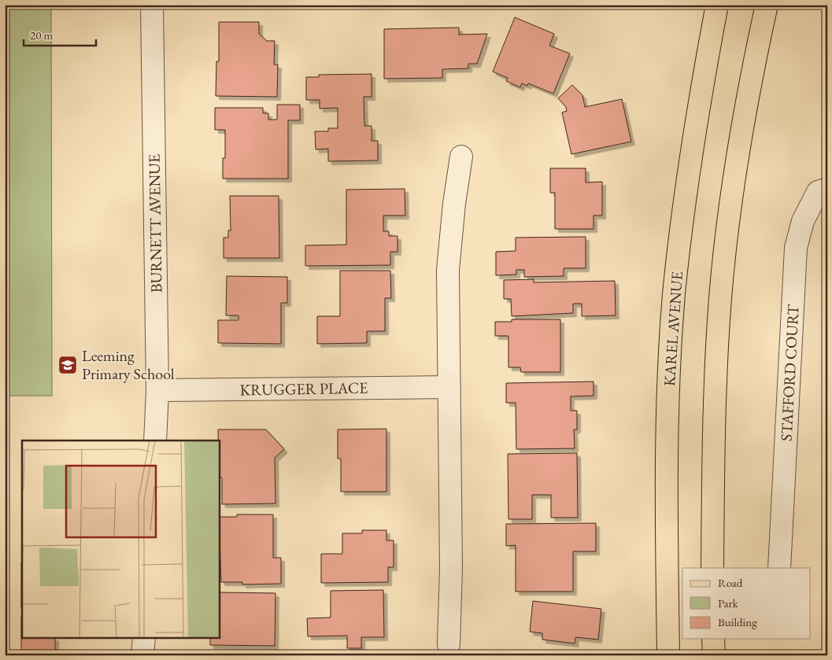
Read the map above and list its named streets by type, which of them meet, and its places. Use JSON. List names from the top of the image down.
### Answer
{
  "streets": {
    "main road": ["KAREL AVENUE"],
    "street": ["BURNETT AVENUE", "STAFFORD COURT", "KRUGGER PLACE"]
  },
  "crossings": [
    ["BURNETT AVENUE", "KRUGGER PLACE"]
  ],
  "places": {
    "school or university": ["Leeming Primary School"]
  },
  "legend": ["Road", "Park", "Building"],
  "scale_bar": "20 m"
}
